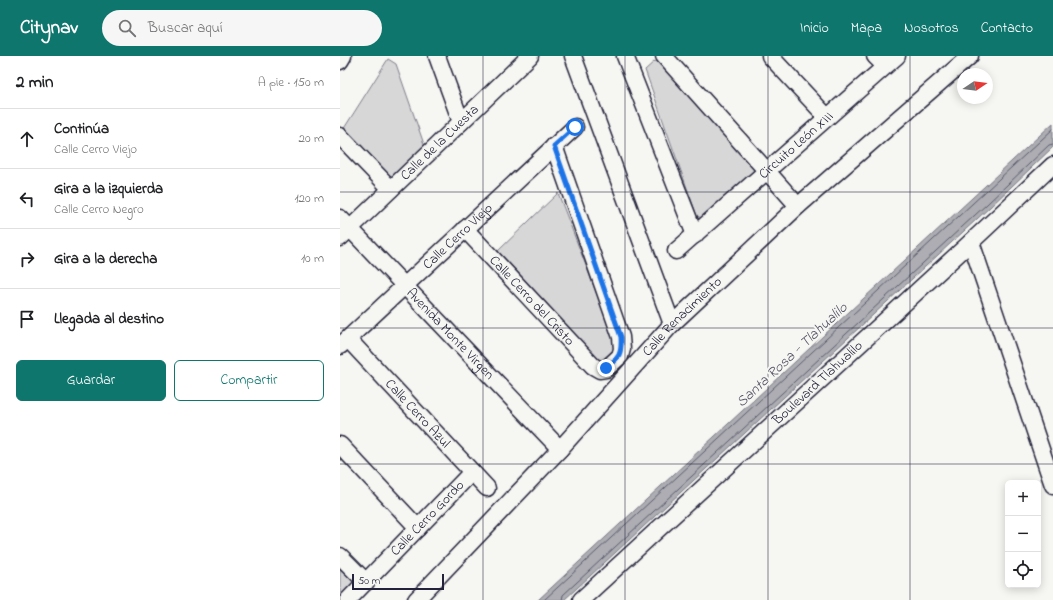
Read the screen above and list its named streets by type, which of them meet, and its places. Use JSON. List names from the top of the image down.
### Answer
{
  "streets": {
    "street": [
      "Calle de la Cuesta",
      "Circuito León XIII",
      "Calle Cerro Viejo",
      "Calle Cerro del Cristo",
      "Calle Renacimiento",
      "Avenida Monte Virgen",
      "Boulevard Tlahualilo",
      "Calle Cerro Azul",
      "Calle Cerro Gordo"
    ]
  },
  "crossings": [
    ["Calle de la Cuesta", "Avenida Monte Virgen"],
    ["Calle Cerro Viejo", "Calle Cerro del Cristo"],
    ["Calle Cerro Viejo", "Avenida Monte Virgen"],
    ["Calle Cerro Viejo", "Calle Cerro Azul"],
    ["Calle Renacimiento", "Avenida Monte Virgen"],
    ["Calle Cerro Azul", "Calle Cerro Gordo"]
  ],
  "water": ["Santa Rosa - Tlahualilo"],
  "scale_bar": "50 m",
  "north": "right",
  "page": {
    "header": "Citynav",
    "search": "Buscar aquí",
    "nav": [
      "Inicio",
      "Mapa",
      "Nosotros",
      "Contacto"
    ],
    "heading": ["2 min", "A pie · 150 m"],
    "list": [
      ["Continúa", "Calle Cerro Viejo", "20 m"],
      ["Gira a la izquierda", "Calle Cerro Negro", "120 m"],
      ["Gira a la derecha", "10 m"],
      "Llegada al destino"
    ],
    "buttons": ["Guardar", "Compartir"],
    "map_buttons": ["+", "−"],
    "scale": "50 m"
  }
}
